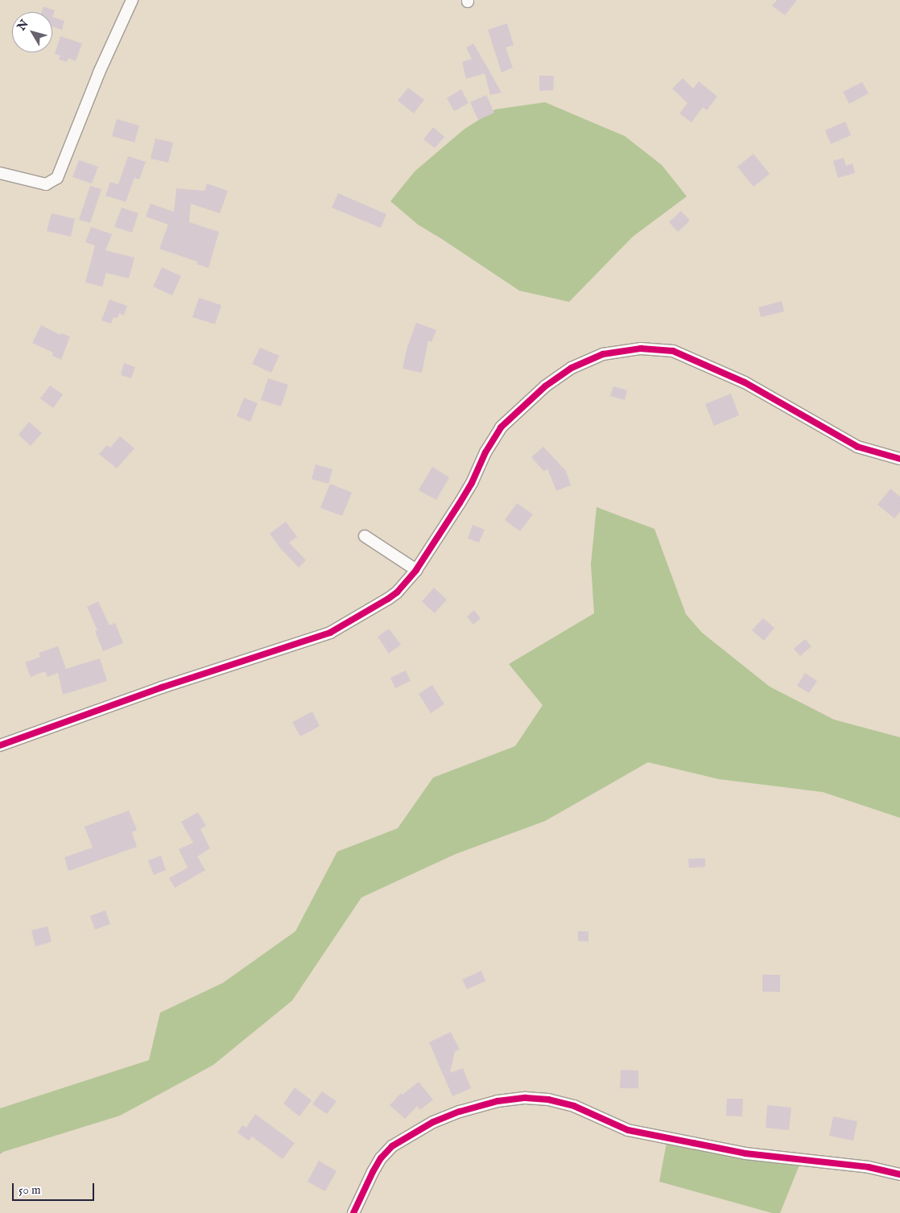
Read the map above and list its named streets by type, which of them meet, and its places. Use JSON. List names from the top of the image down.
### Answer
{
  "scale_bar": "50 m",
  "north": "top left"
}
